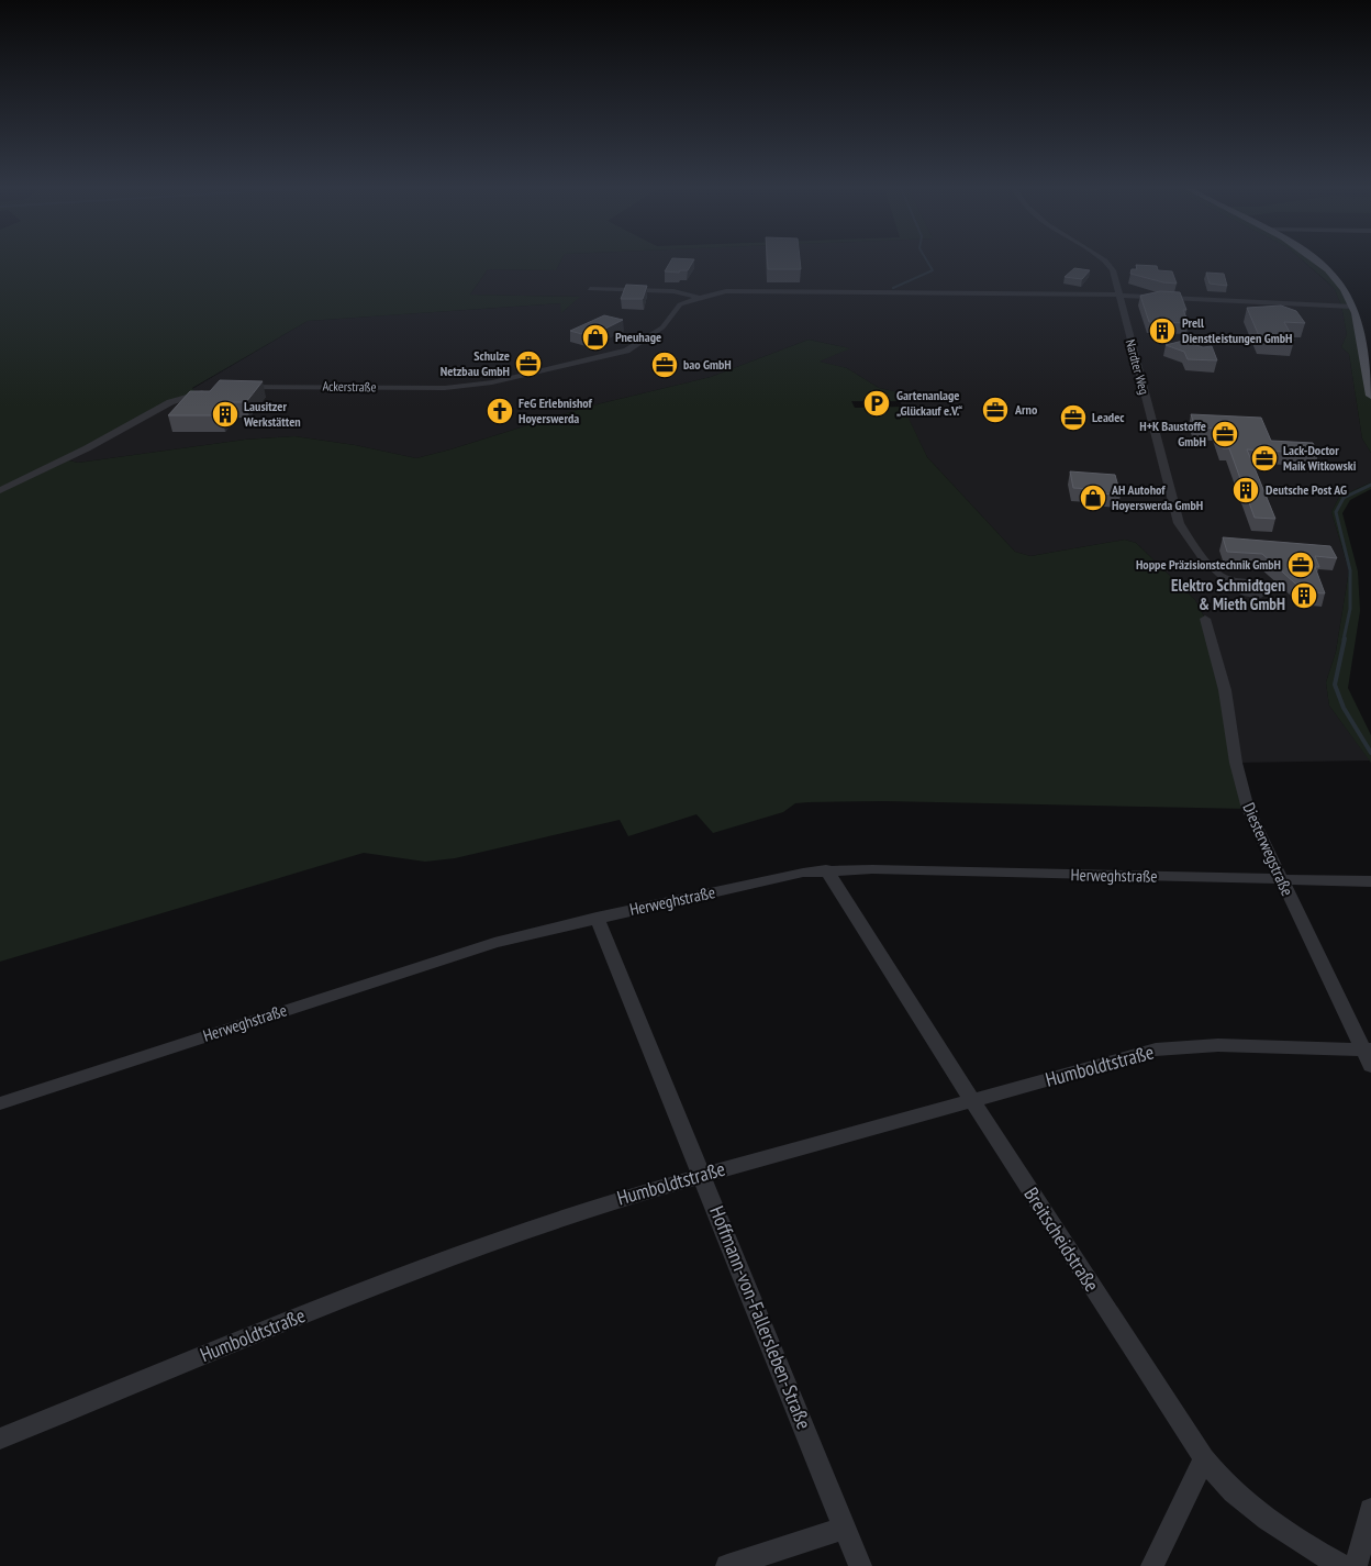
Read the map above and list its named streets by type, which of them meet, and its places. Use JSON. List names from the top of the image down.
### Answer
{
  "streets": {
    "street": [
      "Nardter Weg",
      "Ackerstraße",
      "Diesterwegstraße",
      "Herweghstraße",
      "Humboldtstraße",
      "Breitscheidstraße",
      "Hoffmann-von-Fallersleben-Straße"
    ]
  },
  "crossings": [
    ["Nardter Weg", "Ackerstraße"],
    ["Diesterwegstraße", "Herweghstraße"],
    ["Diesterwegstraße", "Humboldtstraße"],
    ["Herweghstraße", "Breitscheidstraße"],
    ["Herweghstraße", "Hoffmann-von-Fallersleben-Straße"],
    ["Humboldtstraße", "Breitscheidstraße"],
    ["Humboldtstraße", "Hoffmann-von-Fallersleben-Straße"]
  ],
  "places": {
    "building": [
      "Prell Dienstleistungen GmbH",
      "Lausitzer Werkstätten",
      "Deutsche Post AG",
      "Elektro Schmidtgen & Mieth GmbH"
    ],
    "shop": ["Pneuhage", "AH Autohof Hoyerswerda GmbH"],
    "office": [
      "Schulze Netzbau GmbH",
      "bao GmbH",
      "Arno",
      "Leadec",
      "H+K Baustoffe GmbH",
      "Lack-Doctor Maik Witkowski",
      "Hoppe Präzisionstechnik GmbH"
    ],
    "parking": ["Gartenanlage „Glückauf e.V.“"],
    "church": ["FeG Erlebnishof Hoyerswerda"]
  }
}
